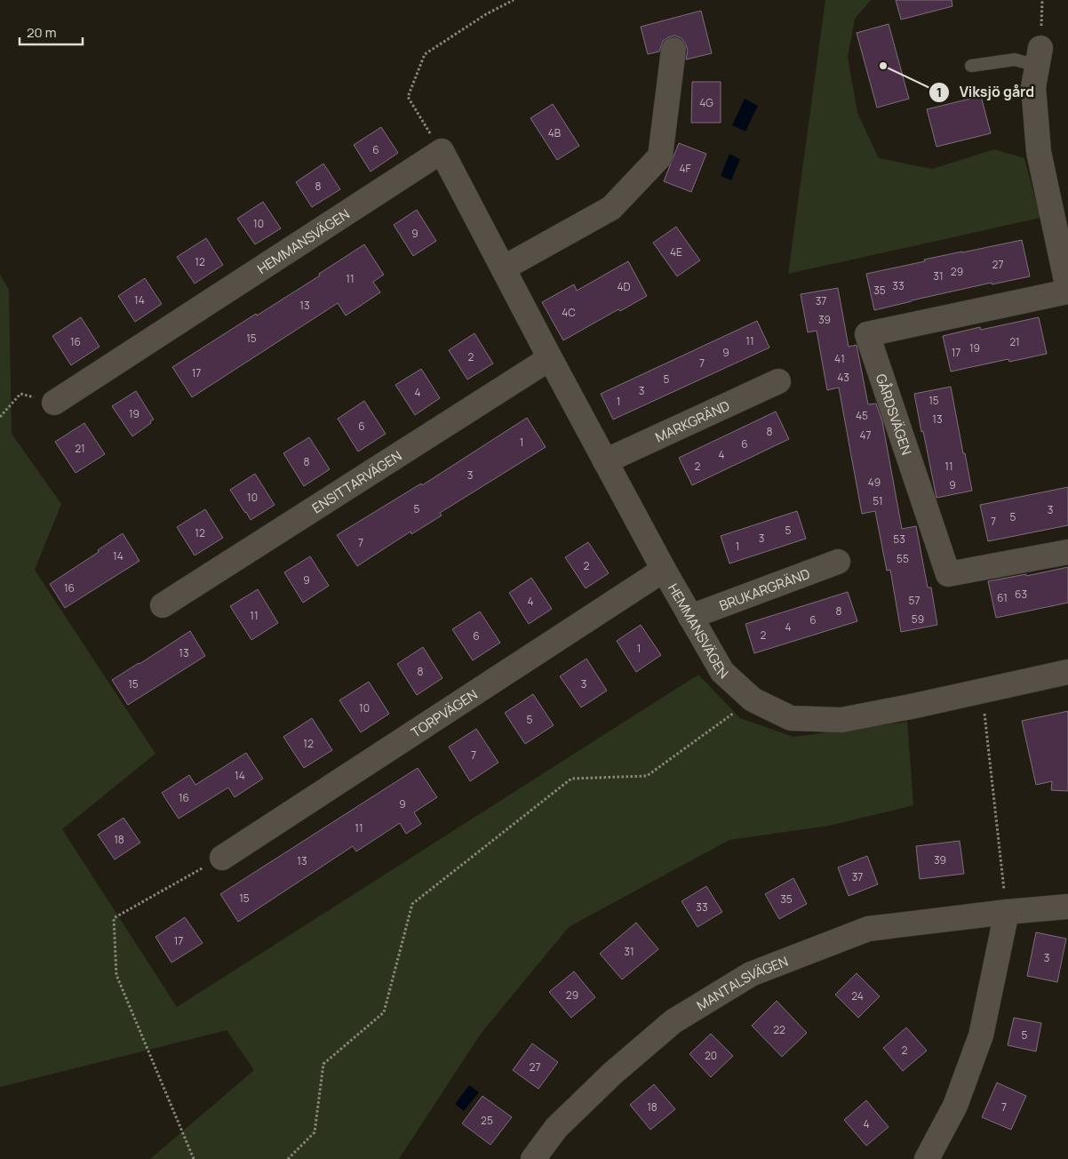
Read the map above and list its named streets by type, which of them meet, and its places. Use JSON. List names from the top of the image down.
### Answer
{
  "streets": {
    "street": [
      "HEMMANSVÄGEN",
      "GÅRDSVÄGEN",
      "MARKGRÄND",
      "ENSITTARVÄGEN",
      "BRUKARGRÄND",
      "TORPVÄGEN",
      "MANTALSVÄGEN"
    ]
  },
  "crossings": [
    ["HEMMANSVÄGEN", "MARKGRÄND"],
    ["HEMMANSVÄGEN", "ENSITTARVÄGEN"],
    ["HEMMANSVÄGEN", "BRUKARGRÄND"],
    ["HEMMANSVÄGEN", "TORPVÄGEN"]
  ],
  "places": ["Viksjö gård"],
  "house_numbers": [
    "4G",
    "4B",
    "6",
    "4F",
    "8",
    "10",
    "9",
    "4E",
    "12",
    "27",
    "29",
    "31",
    "11",
    "33",
    "4D",
    "35",
    "14",
    "37",
    "13",
    "4C",
    "39",
    "15",
    "11",
    "16",
    "21",
    "19",
    "9",
    "17",
    "2",
    "41",
    "7",
    "17",
    "43",
    "5",
    "3",
    "4",
    "15",
    "1",
    "19",
    "45",
    "13",
    "6",
    "8",
    "47",
    "1",
    "6",
    "21",
    "4",
    "8",
    "2",
    "11",
    "3",
    "49",
    "9",
    "10",
    "51",
    "5",
    "3",
    "5",
    "7",
    "5",
    "12",
    "3",
    "53",
    "7",
    "1",
    "14",
    "55",
    "2",
    "9",
    "16",
    "63",
    "61",
    "57",
    "4",
    "8",
    "11",
    "59",
    "6",
    "4",
    "2",
    "6",
    "1",
    "13",
    "8",
    "15",
    "3",
    "10",
    "5",
    "12",
    "7",
    "14",
    "16",
    "9",
    "11",
    "18",
    "39",
    "13",
    "37",
    "15",
    "35",
    "33",
    "17",
    "31",
    "3",
    "29",
    "24",
    "22",
    "5",
    "2",
    "20",
    "27",
    "18",
    "7",
    "25",
    "4"
  ],
  "scale_bar": "20 m"
}
